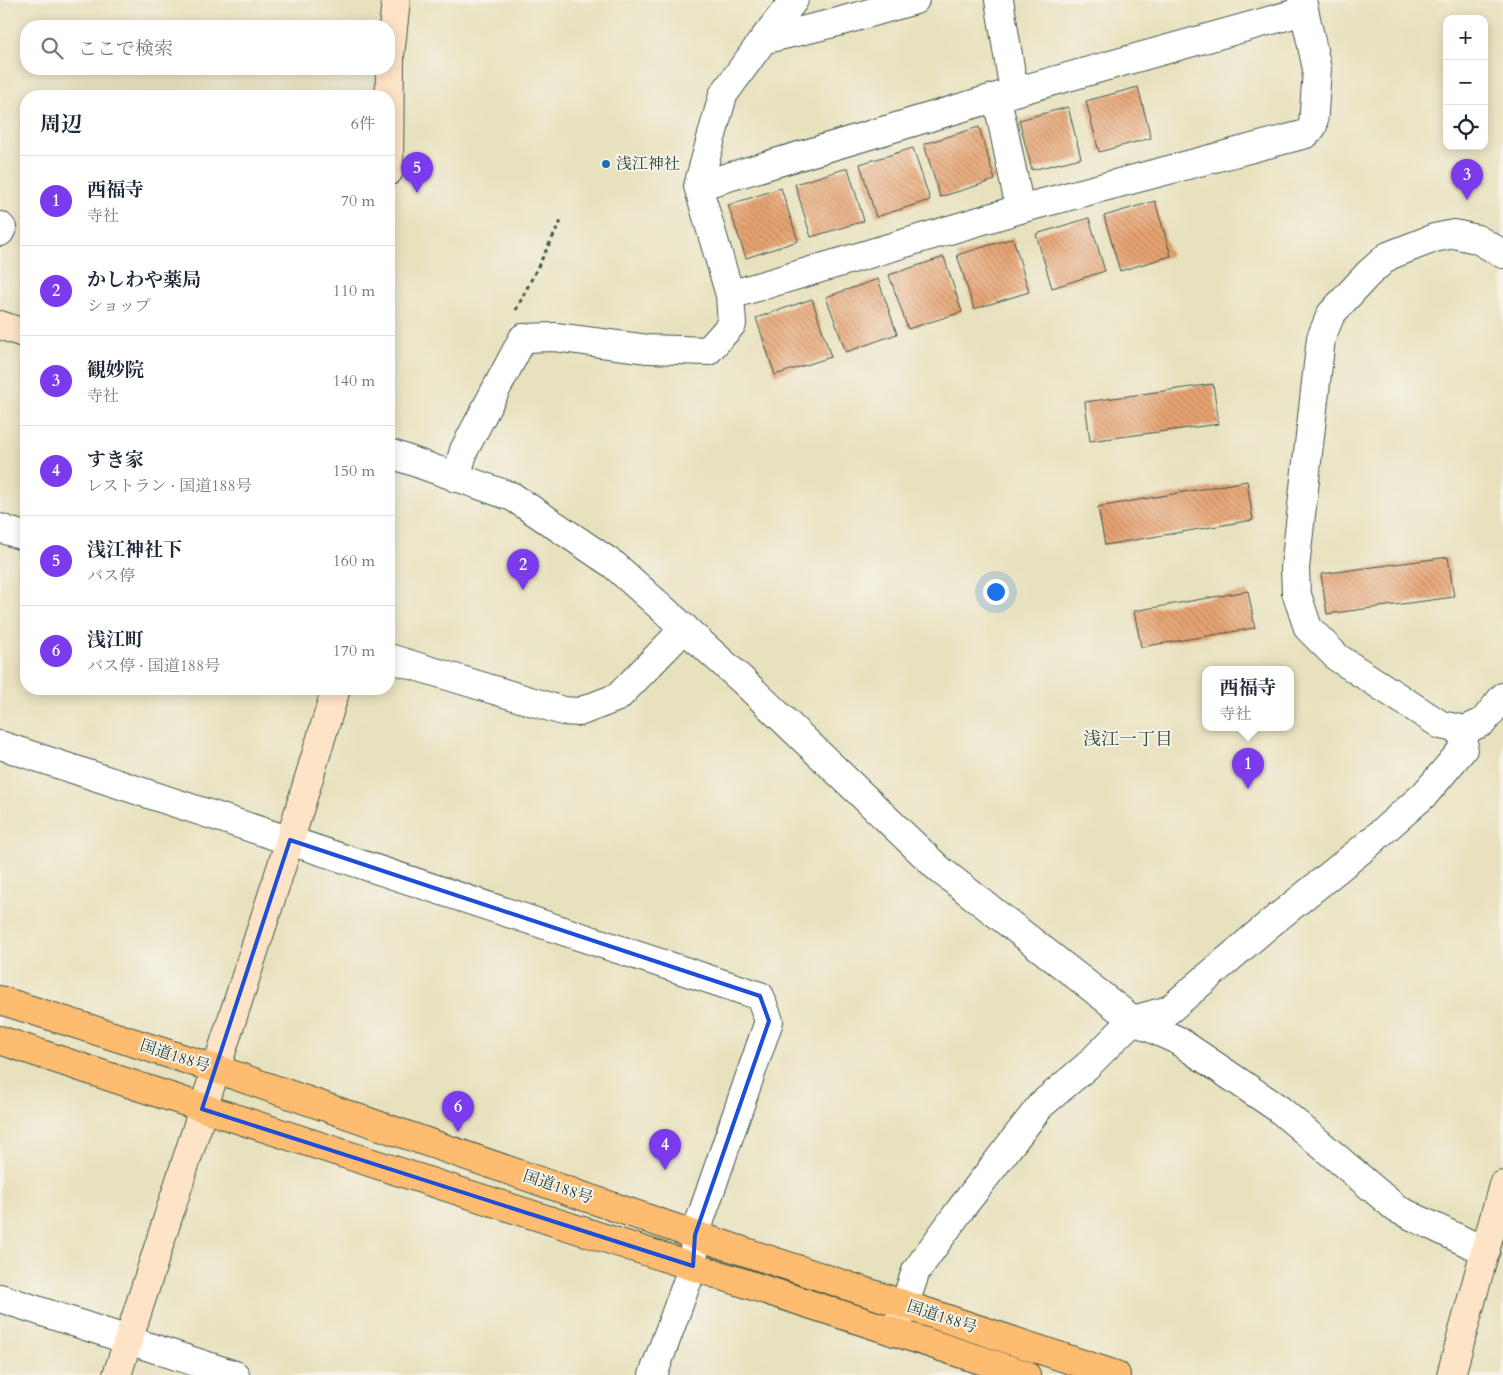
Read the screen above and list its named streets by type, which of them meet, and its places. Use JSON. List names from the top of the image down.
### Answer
{
  "streets": {
    "highway": ["国道188号"]
  },
  "districts": ["浅江一丁目"],
  "places": ["浅江神社"],
  "page": {
    "map_buttons": ["+", "−"],
    "search": "ここで検索",
    "heading": ["周辺", "6件"],
    "pins": [
      "5",
      "3",
      "2",
      "1",
      "6",
      "4"
    ],
    "list": [
      {
        "mark": "1",
        "name": "西福寺",
        "note": "寺社",
        "value": "70 m"
      },
      {
        "mark": "2",
        "name": "かしわや薬局",
        "note": "ショップ",
        "value": "110 m"
      },
      {
        "mark": "3",
        "name": "観妙院",
        "note": "寺社",
        "value": "140 m"
      },
      {
        "mark": "4",
        "name": "すき家",
        "note": "レストラン · 国道188号",
        "value": "150 m"
      },
      {
        "mark": "5",
        "name": "浅江神社下",
        "note": "バス停",
        "value": "160 m"
      },
      {
        "mark": "6",
        "name": "浅江町",
        "note": "バス停 · 国道188号",
        "value": "170 m"
      }
    ],
    "popup": ["西福寺", "寺社"]
  }
}
